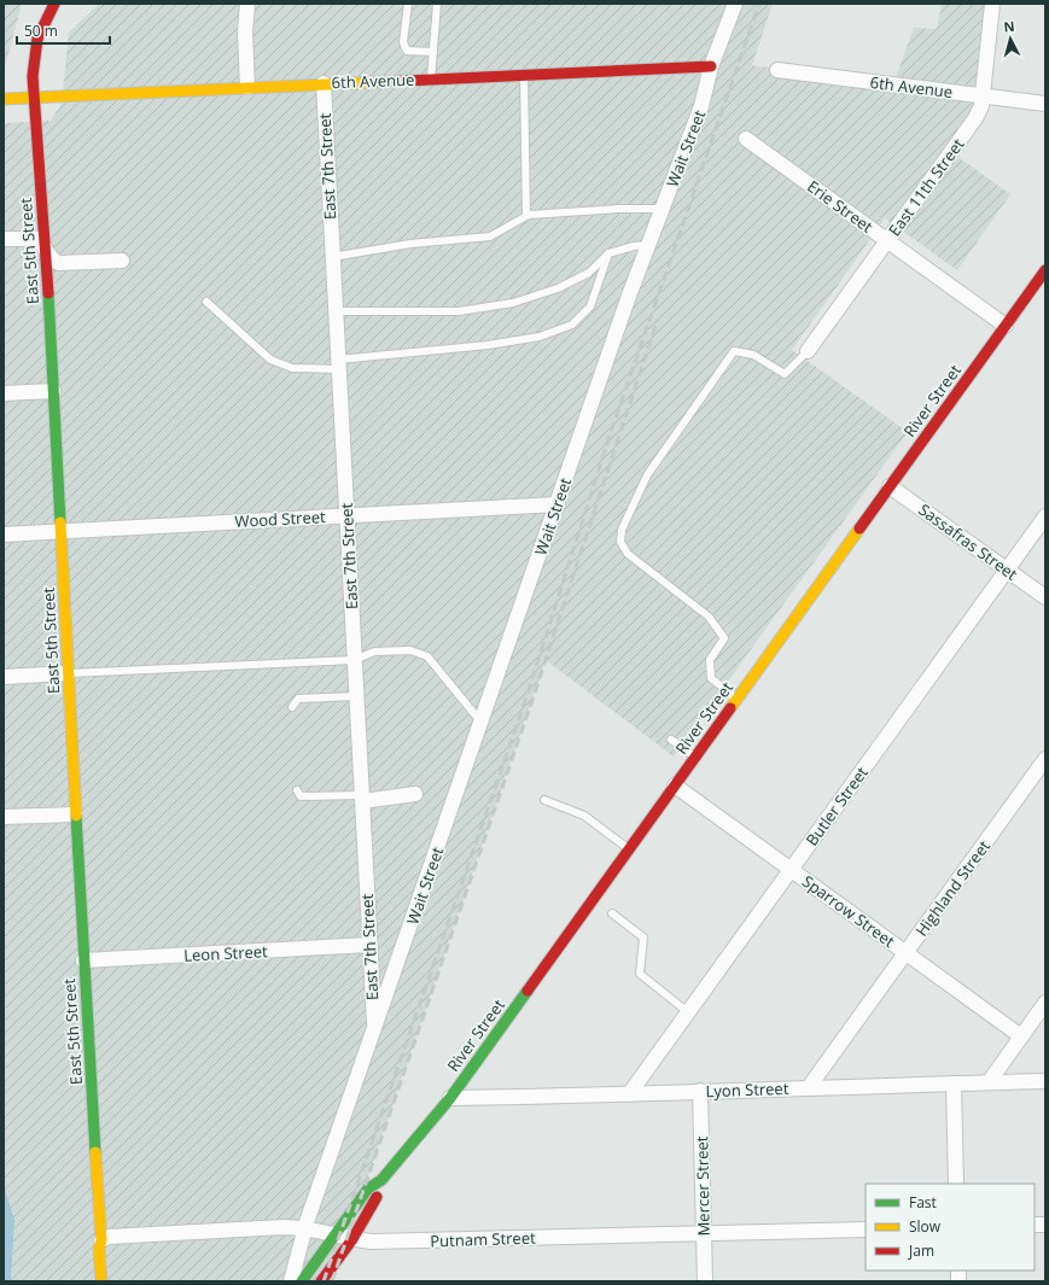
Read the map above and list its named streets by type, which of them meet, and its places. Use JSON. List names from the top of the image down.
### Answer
{
  "streets": {
    "street": [
      "6th Avenue",
      "Wait Street",
      "East 7th Street",
      "East 11th Street",
      "Erie Street",
      "East 5th Street",
      "River Street",
      "Wood Street",
      "Sassafras Street",
      "Butler Street",
      "Highland Street",
      "Sparrow Street",
      "Leon Street",
      "Lyon Street",
      "Mercer Street",
      "Putnam Street"
    ]
  },
  "crossings": [
    ["6th Avenue", "Wait Street"],
    ["6th Avenue", "East 7th Street"],
    ["6th Avenue", "East 11th Street"],
    ["6th Avenue", "East 5th Street"],
    ["Wait Street", "East 7th Street"],
    ["Wait Street", "Wood Street"],
    ["East 7th Street", "Wood Street"],
    ["East 7th Street", "Leon Street"],
    ["East 11th Street", "Erie Street"],
    ["Erie Street", "River Street"],
    ["East 5th Street", "Wood Street"],
    ["East 5th Street", "Leon Street"],
    ["East 5th Street", "Putnam Street"],
    ["River Street", "Sassafras Street"],
    ["River Street", "Sparrow Street"],
    ["River Street", "Lyon Street"],
    ["River Street", "Putnam Street"],
    ["Sassafras Street", "Butler Street"],
    ["Butler Street", "Sparrow Street"],
    ["Butler Street", "Lyon Street"],
    ["Highland Street", "Sparrow Street"],
    ["Highland Street", "Lyon Street"],
    ["Lyon Street", "Mercer Street"],
    ["Mercer Street", "Putnam Street"]
  ],
  "legend": ["Fast", "Slow", "Jam"],
  "scale_bar": "50 m",
  "north": "top"
}
